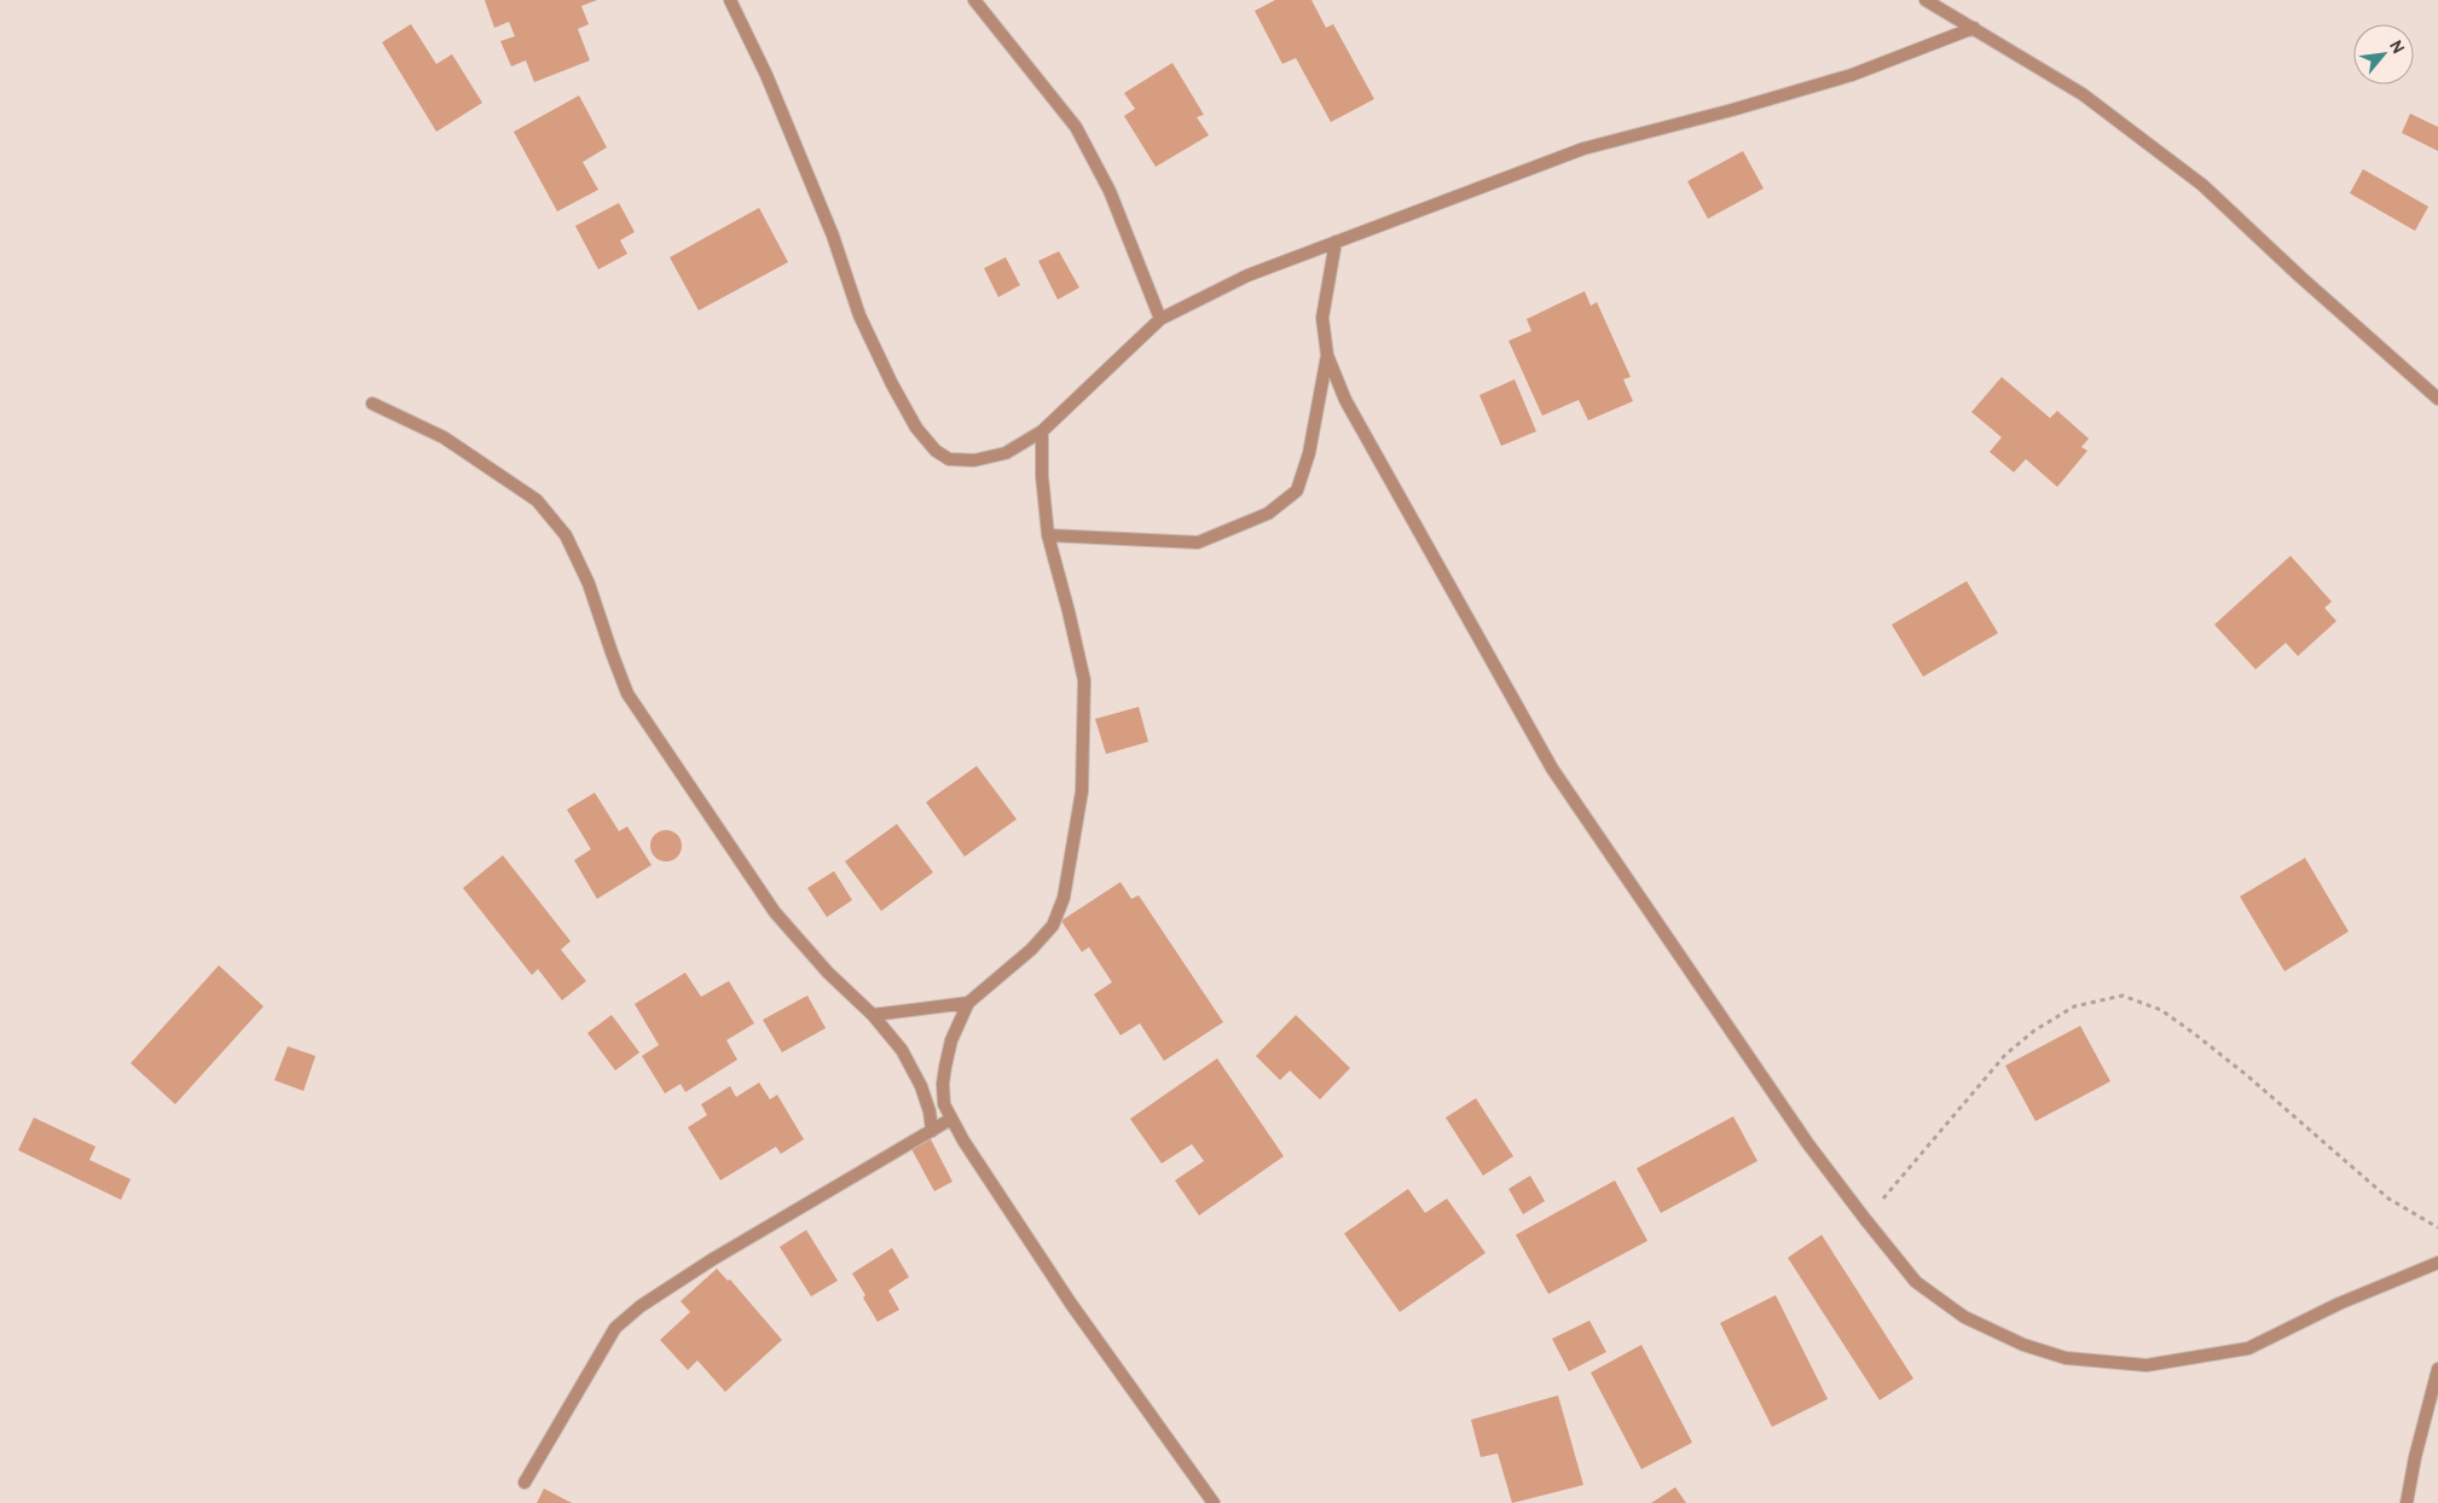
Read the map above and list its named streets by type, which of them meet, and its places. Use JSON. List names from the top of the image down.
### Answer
{
  "north": "top right"
}
